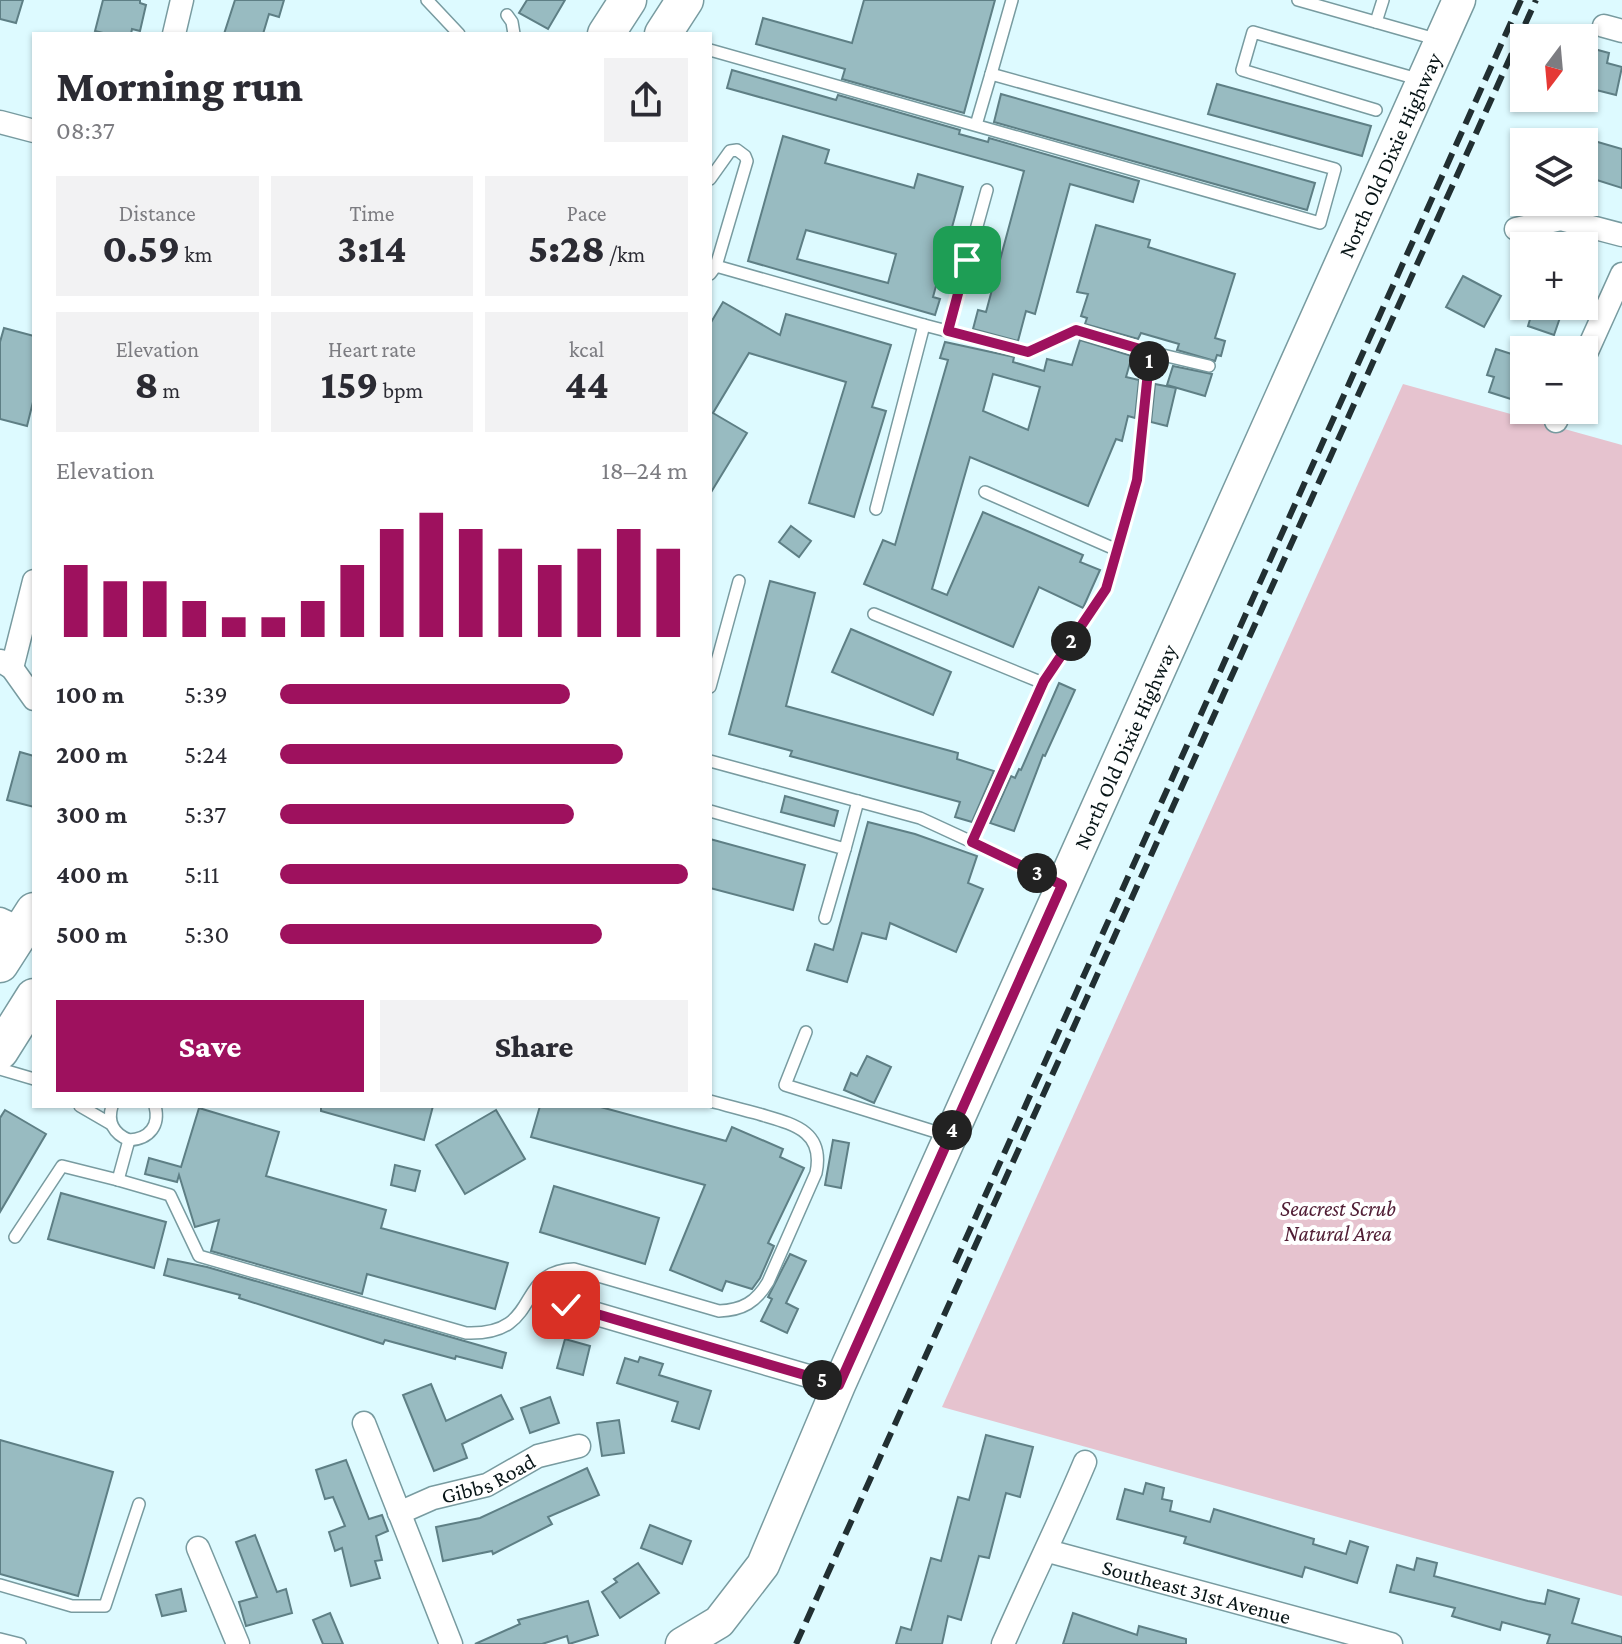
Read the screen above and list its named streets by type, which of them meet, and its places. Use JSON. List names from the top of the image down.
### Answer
{
  "streets": {
    "street": ["North Old Dixie Highway", "Gibbs Road", "Southeast 31st Avenue"]
  },
  "parks": ["Seacrest Scrub Natural Area"],
  "north": "bottom",
  "page": {
    "map_buttons": ["+", "−"],
    "heading": ["Morning run", "08:37"],
    "stats": [
      ["Distance", "0.59 km"],
      ["Time", "3:14"],
      ["Pace", "5:28 /km"],
      ["Elevation", "8 m"],
      ["Heart rate", "159 bpm"],
      ["kcal", "44"]
    ],
    "pins": [
      "1",
      "2",
      "3",
      "4",
      "5"
    ],
    "chart": ["Elevation", "18–24 m"],
    "list": [
      {
        "name": "100 m",
        "note": "5:39"
      },
      {
        "name": "200 m",
        "note": "5:24"
      },
      {
        "name": "300 m",
        "note": "5:37"
      },
      {
        "name": "400 m",
        "note": "5:11"
      },
      {
        "name": "500 m",
        "note": "5:30"
      }
    ],
    "buttons": ["Save", "Share"]
  }
}
